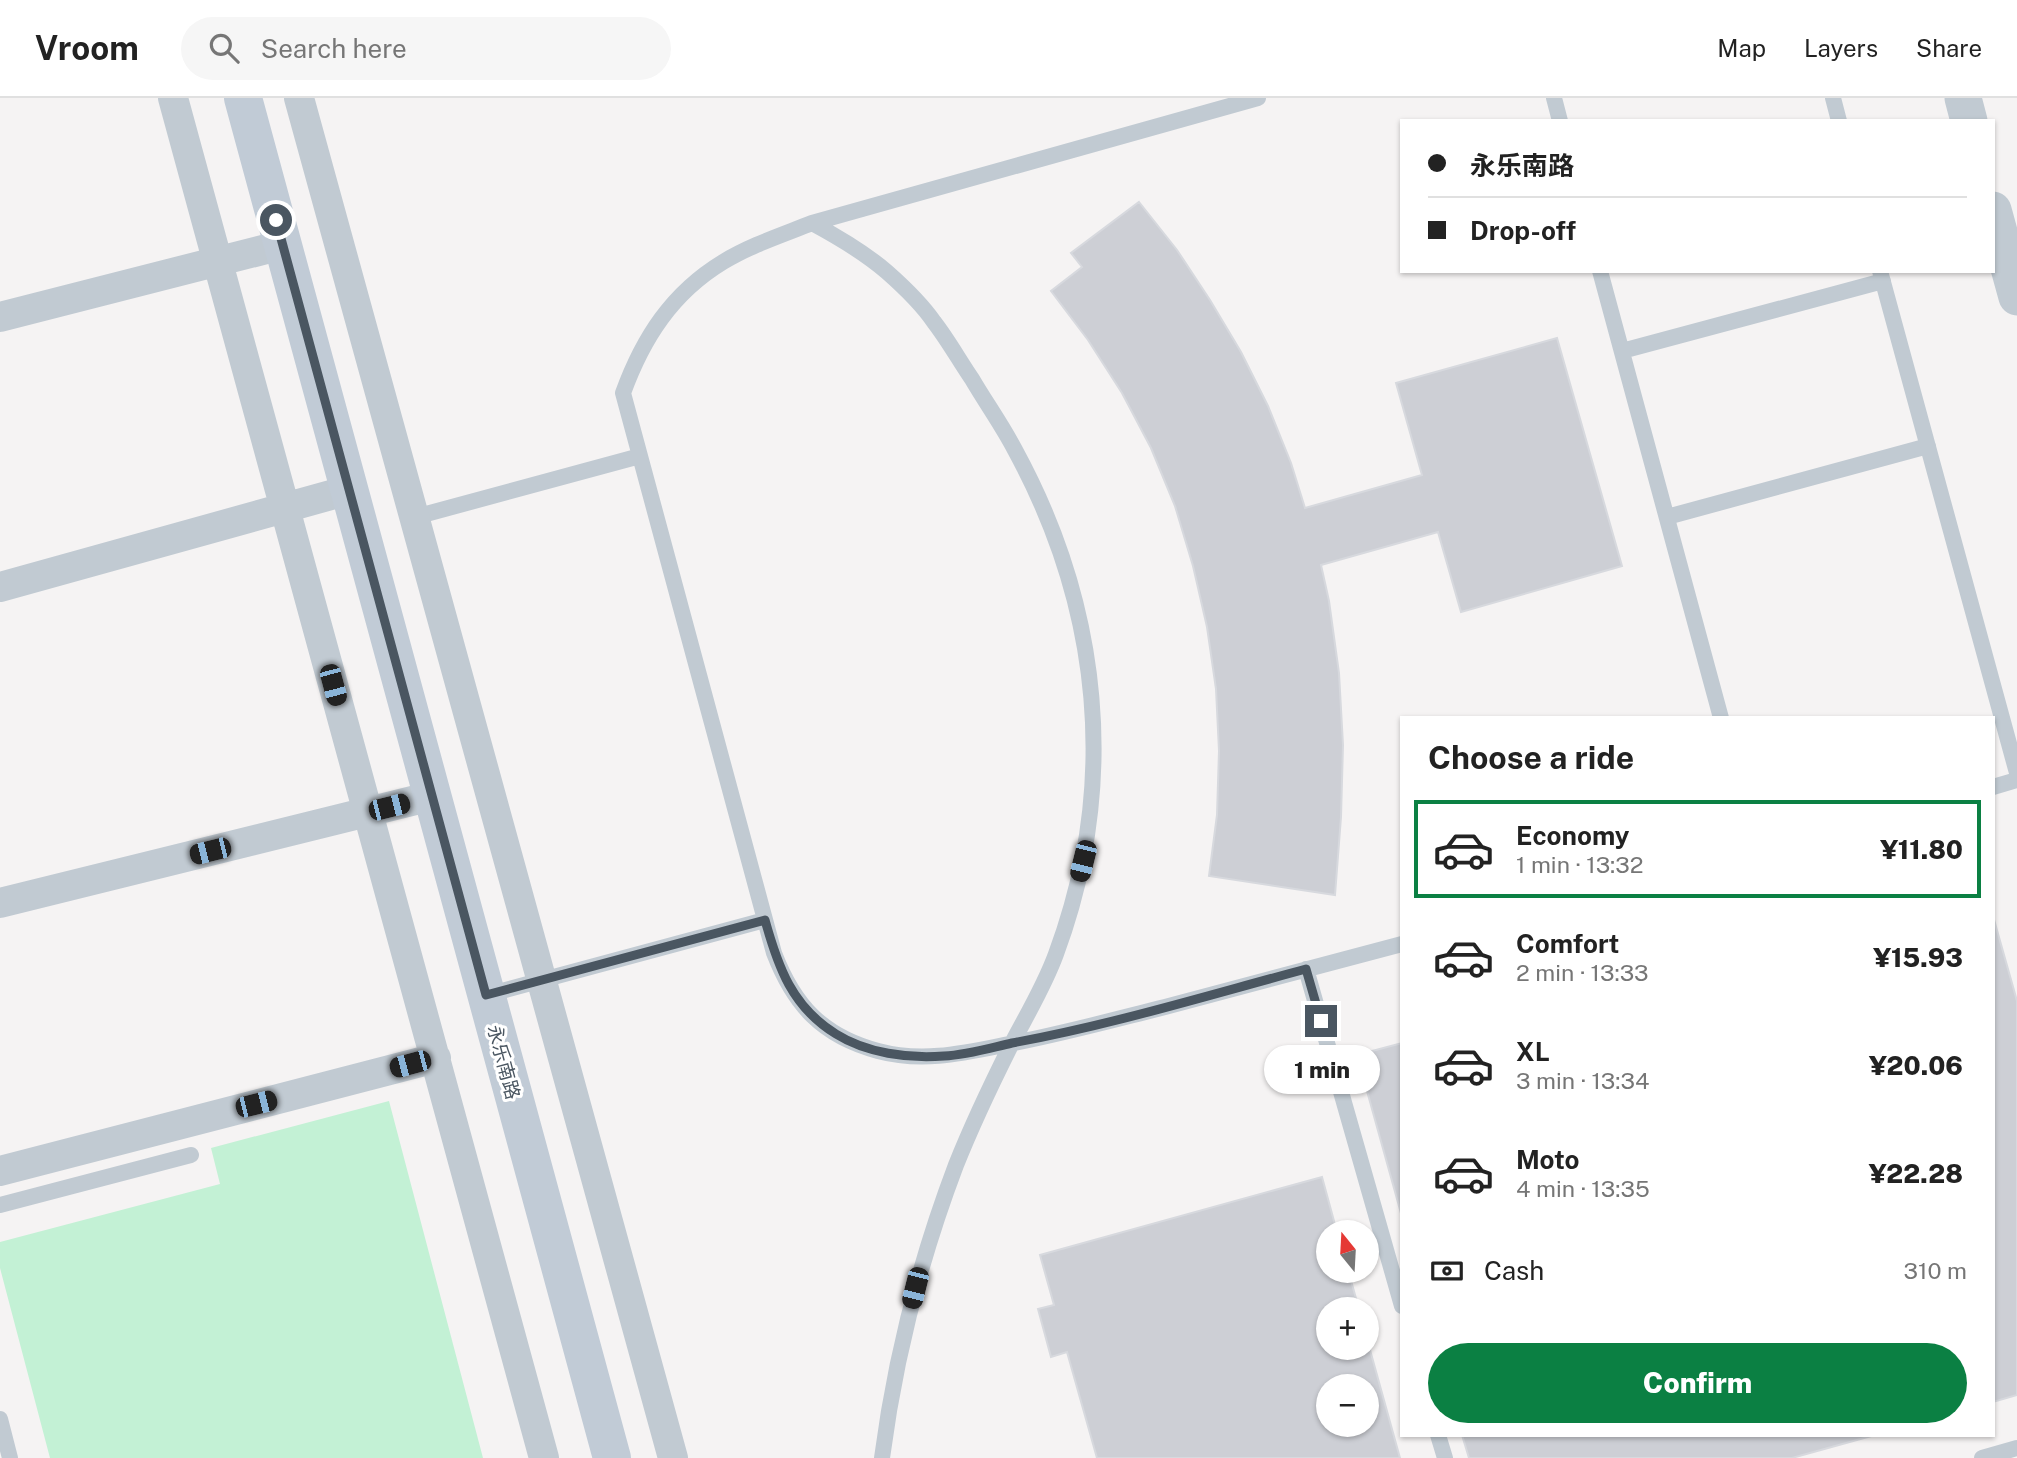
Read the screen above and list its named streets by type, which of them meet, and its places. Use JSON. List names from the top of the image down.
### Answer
{
  "streets": {
    "main road": ["永乐南路"]
  },
  "north": "top",
  "page": {
    "header": "Vroom",
    "search": "Search here",
    "nav": ["Map", "Layers", "Share"],
    "banner": ["永乐南路", "Drop-off"],
    "heading": "Choose a ride",
    "list": [
      {
        "name": "Economy",
        "note": "1 min · 13:32",
        "value": "¥11.80"
      },
      {
        "name": "Comfort",
        "note": "2 min · 13:33",
        "value": "¥15.93"
      },
      {
        "name": "XL",
        "note": "3 min · 13:34",
        "value": "¥20.06"
      },
      {
        "name": "Moto",
        "note": "4 min · 13:35",
        "value": "¥22.28"
      }
    ],
    "bubble": "1 min",
    "map_buttons": ["+", "−"],
    "pay": ["Cash", "310 m"],
    "buttons": "Confirm"
  }
}
